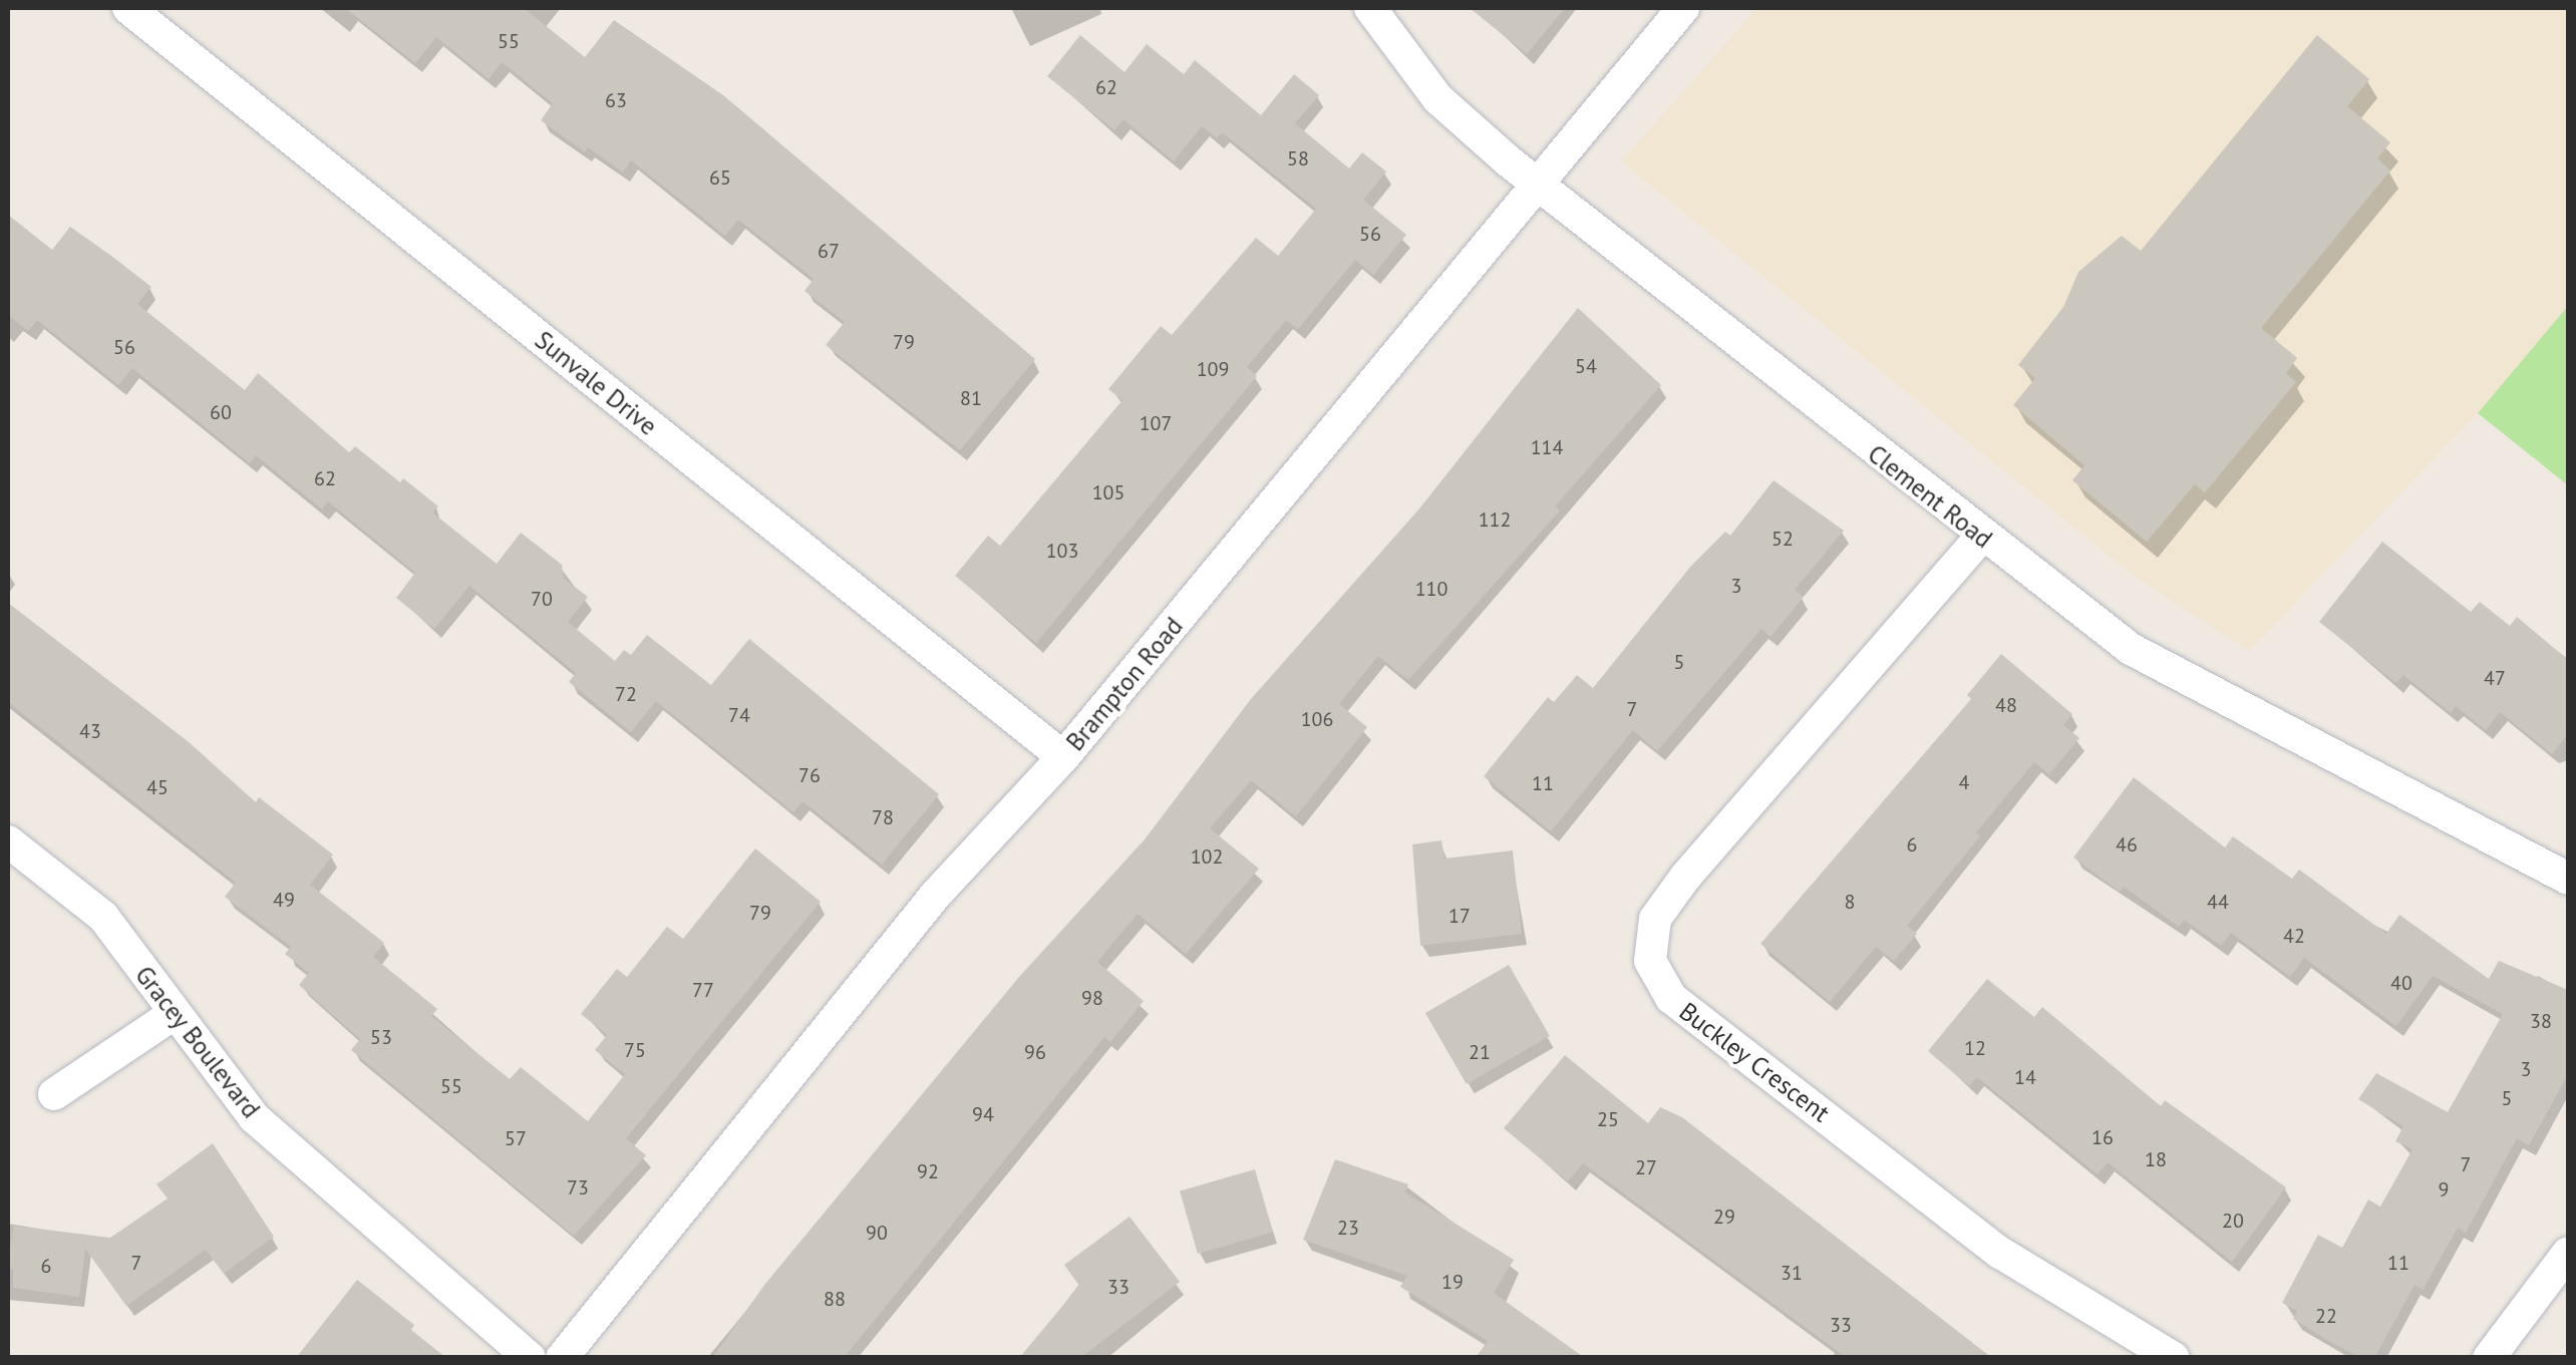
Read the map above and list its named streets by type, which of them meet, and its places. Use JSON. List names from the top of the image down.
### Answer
{
  "streets": {
    "street": [
      "Sunvale Drive",
      "Clement Road",
      "Brampton Road",
      "Gracey Boulevard",
      "Buckley Crescent"
    ]
  },
  "crossings": [
    ["Sunvale Drive", "Brampton Road"],
    ["Clement Road", "Brampton Road"],
    ["Clement Road", "Buckley Crescent"]
  ],
  "house_numbers": [
    "55",
    "62",
    "63",
    "58",
    "65",
    "56",
    "67",
    "79",
    "56",
    "54",
    "109",
    "81",
    "60",
    "107",
    "114",
    "62",
    "105",
    "112",
    "52",
    "103",
    "3",
    "110",
    "70",
    "5",
    "47",
    "72",
    "48",
    "7",
    "74",
    "106",
    "43",
    "76",
    "4",
    "11",
    "45",
    "78",
    "6",
    "46",
    "102",
    "49",
    "8",
    "44",
    "79",
    "17",
    "42",
    "40",
    "77",
    "98",
    "38",
    "53",
    "12",
    "75",
    "96",
    "21",
    "3",
    "14",
    "55",
    "5",
    "94",
    "25",
    "16",
    "57",
    "18",
    "7",
    "27",
    "92",
    "73",
    "9",
    "29",
    "20",
    "23",
    "90",
    "7",
    "11",
    "6",
    "31",
    "19",
    "33",
    "88",
    "22",
    "33"
  ]
}
